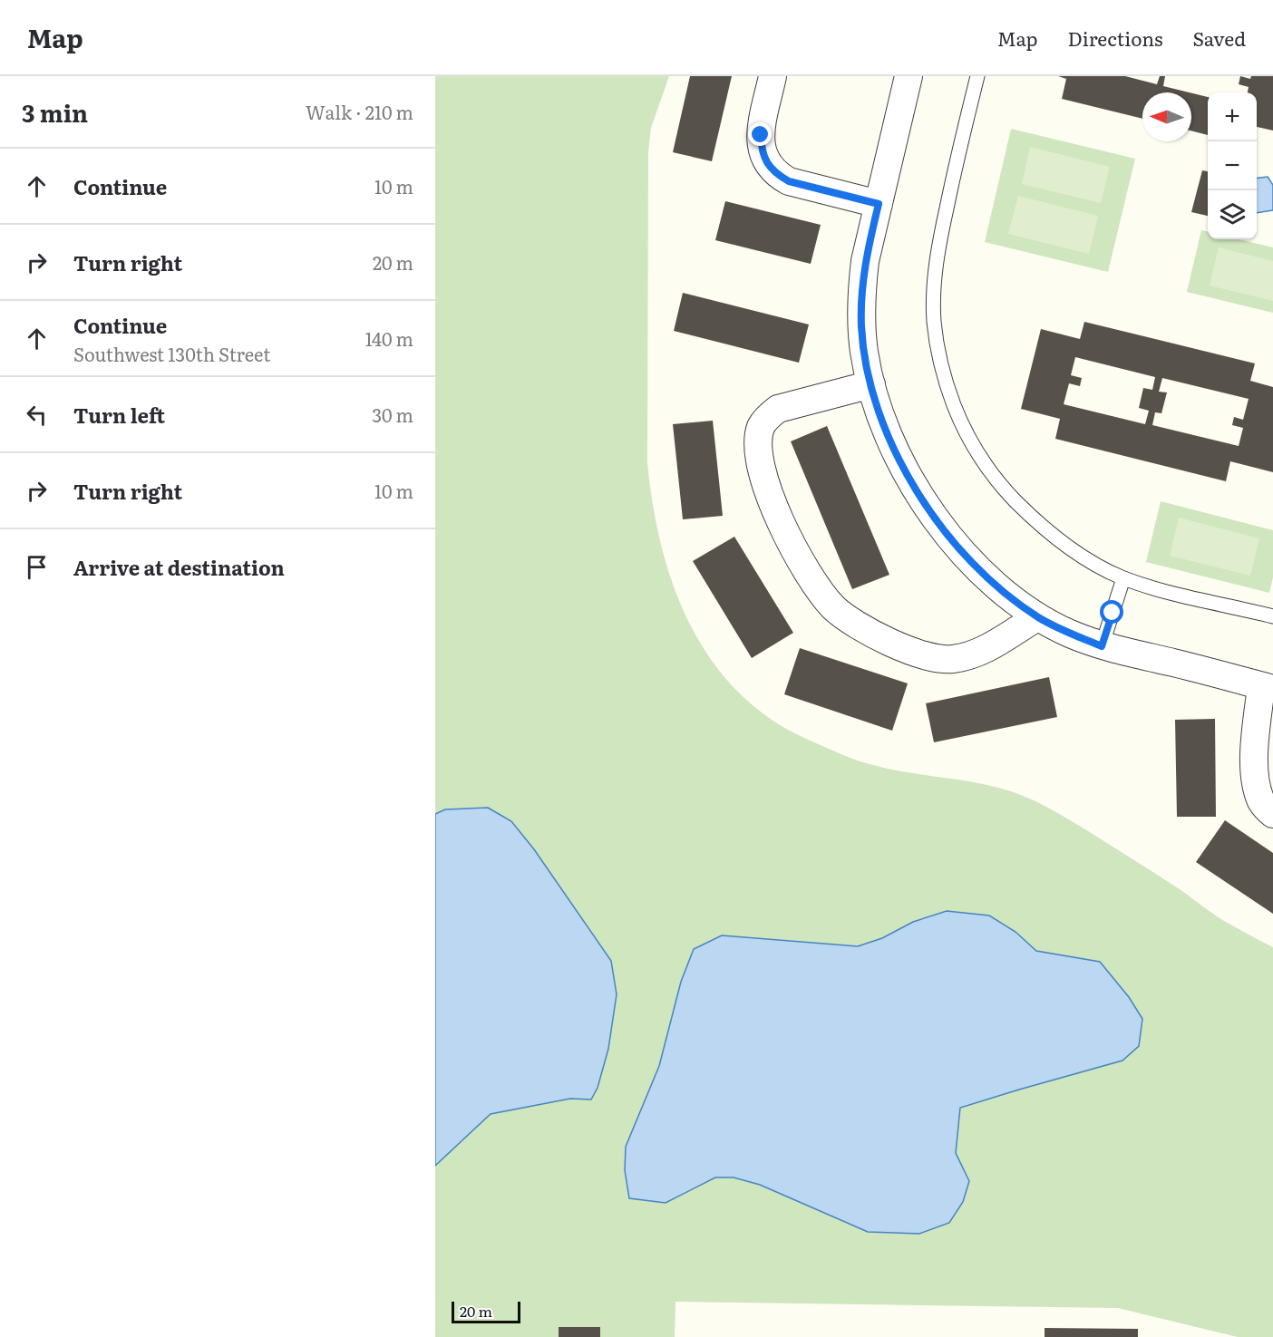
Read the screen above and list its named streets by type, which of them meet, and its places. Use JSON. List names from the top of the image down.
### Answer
{
  "scale_bar": "20 m",
  "north": "left",
  "page": {
    "header": "Map",
    "nav": ["Map", "Directions", "Saved"],
    "heading": ["3 min", "Walk · 210 m"],
    "map_buttons": ["+", "−"],
    "list": [
      ["Continue", "10 m"],
      ["Turn right", "20 m"],
      ["Continue", "Southwest 130th Street", "140 m"],
      ["Turn left", "30 m"],
      ["Turn right", "10 m"],
      "Arrive at destination"
    ],
    "scale": "20 m"
  }
}
